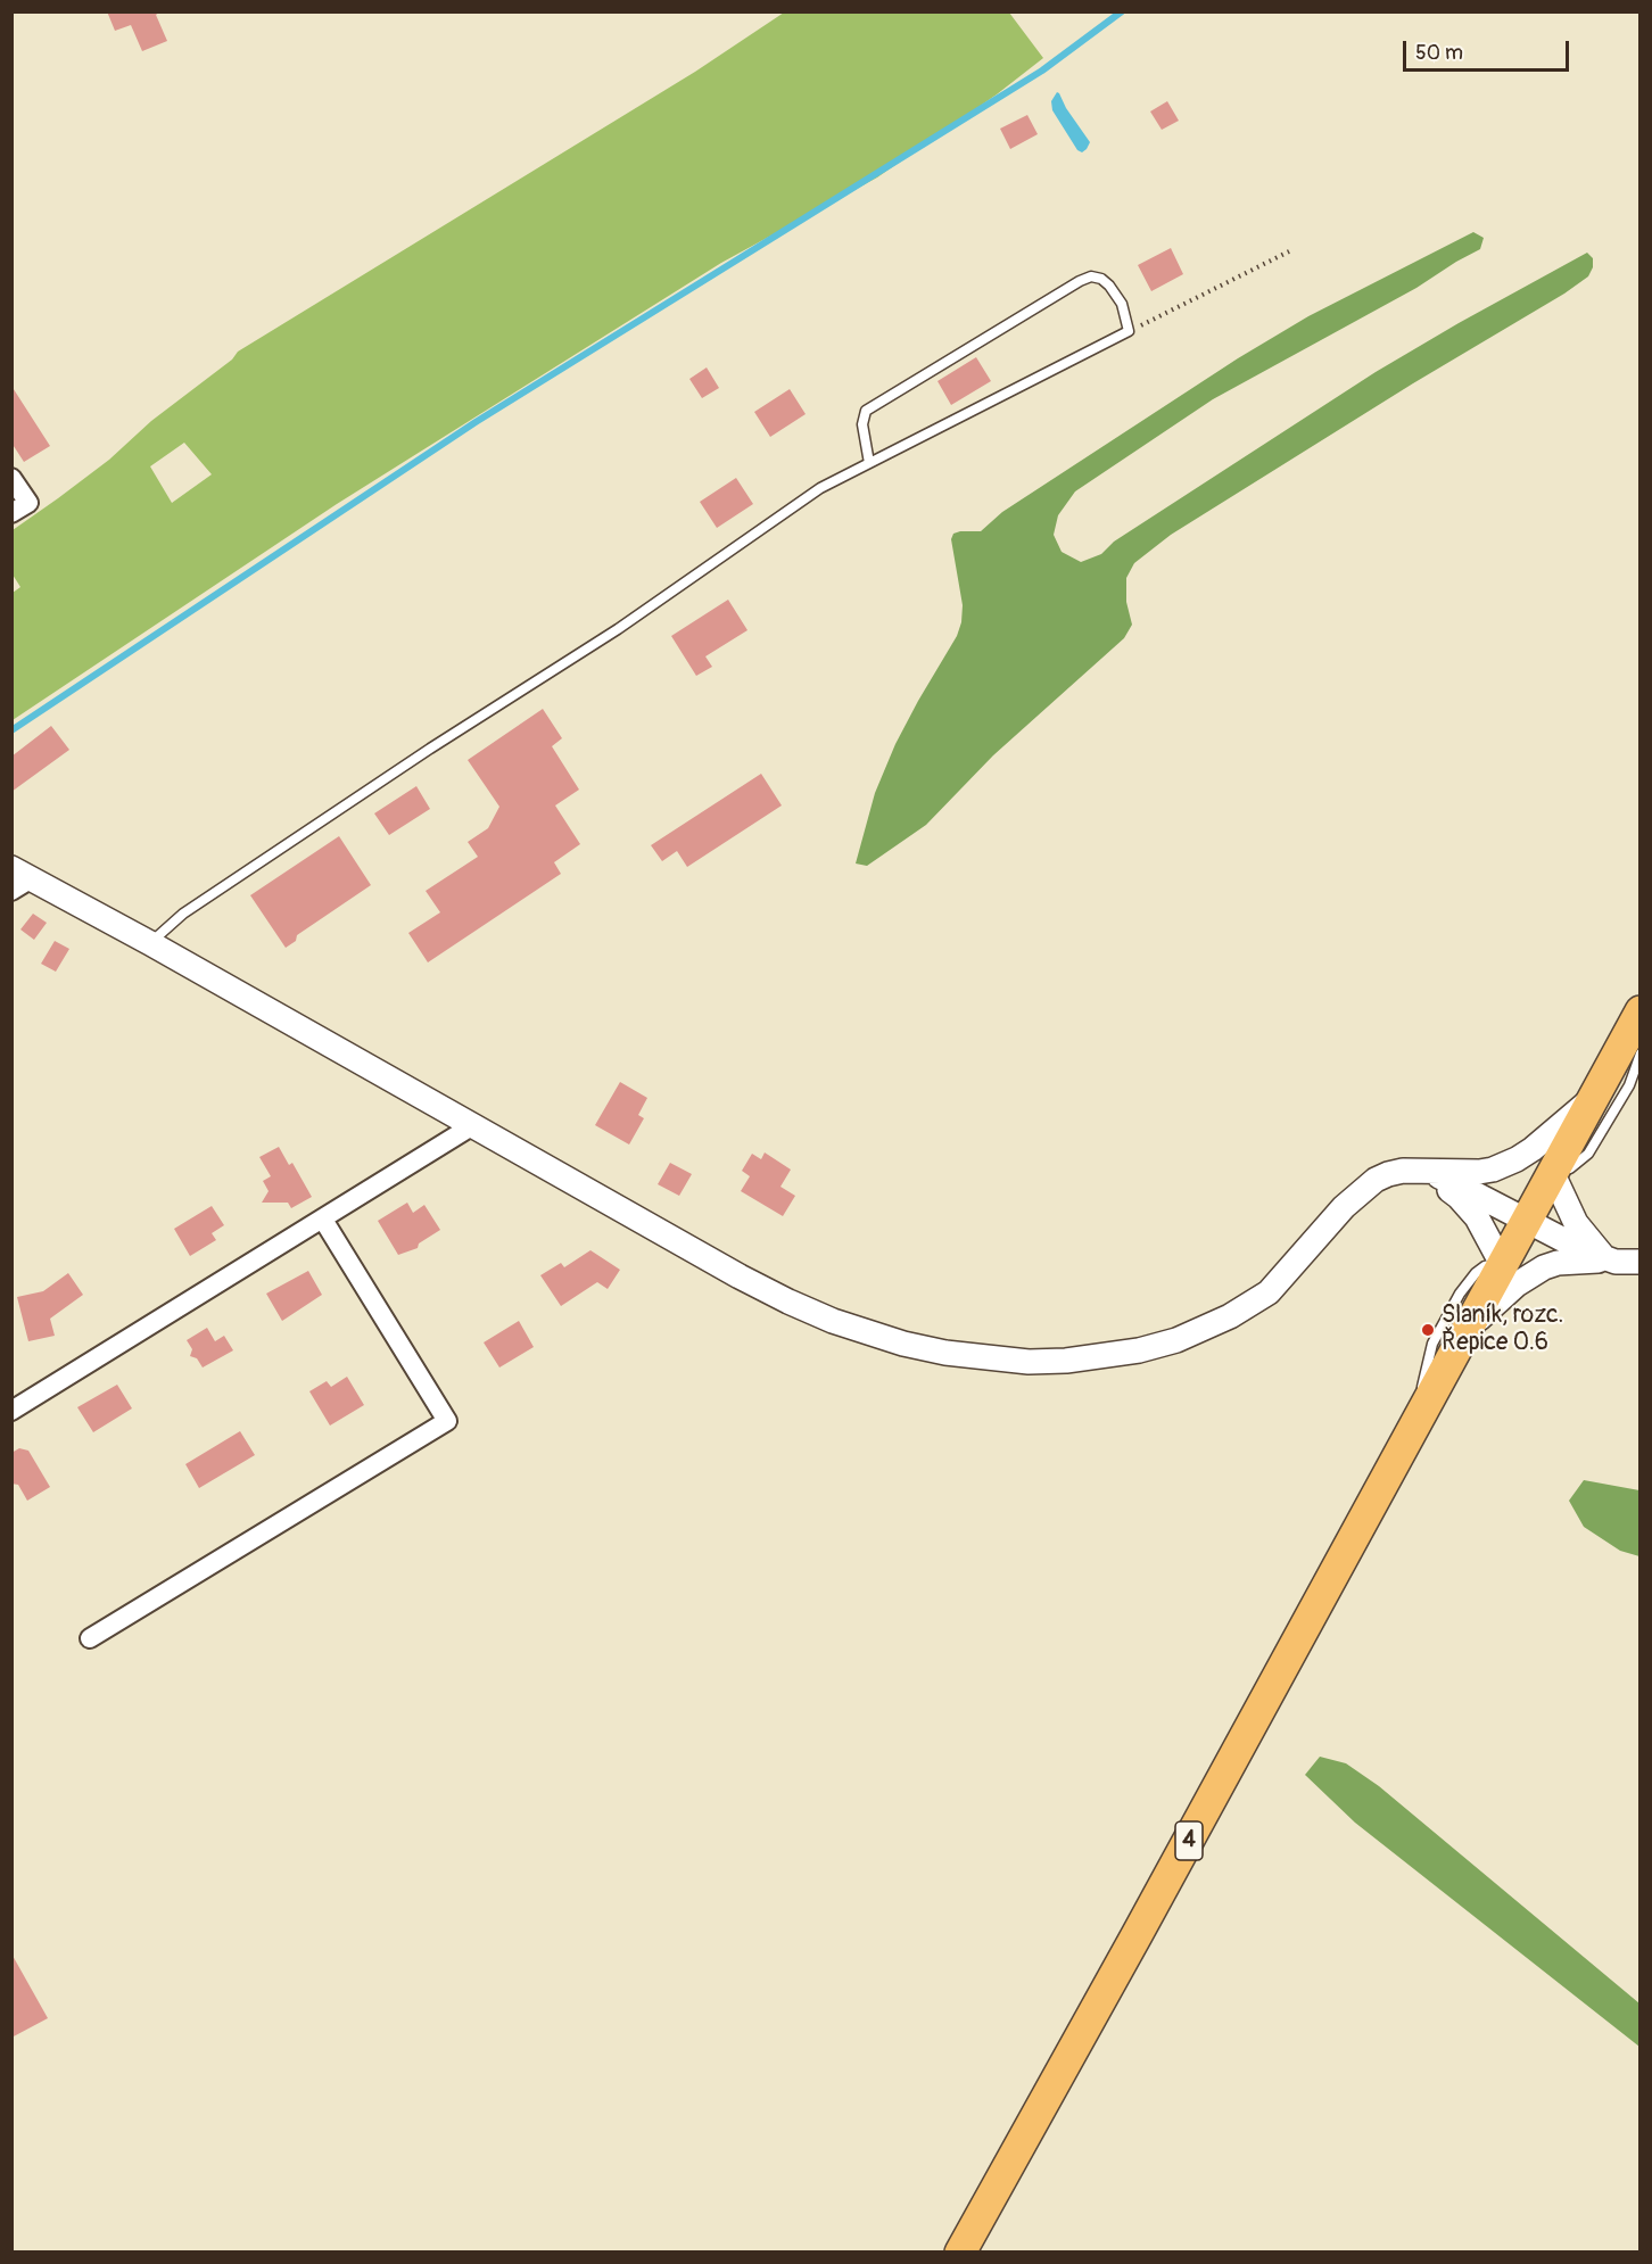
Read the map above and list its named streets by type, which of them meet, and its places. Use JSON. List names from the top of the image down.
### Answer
{
  "streets": {
    "main road": ["4"]
  },
  "places": ["Slaník, rozc. Řepice 0.6"],
  "scale_bar": "50 m"
}
